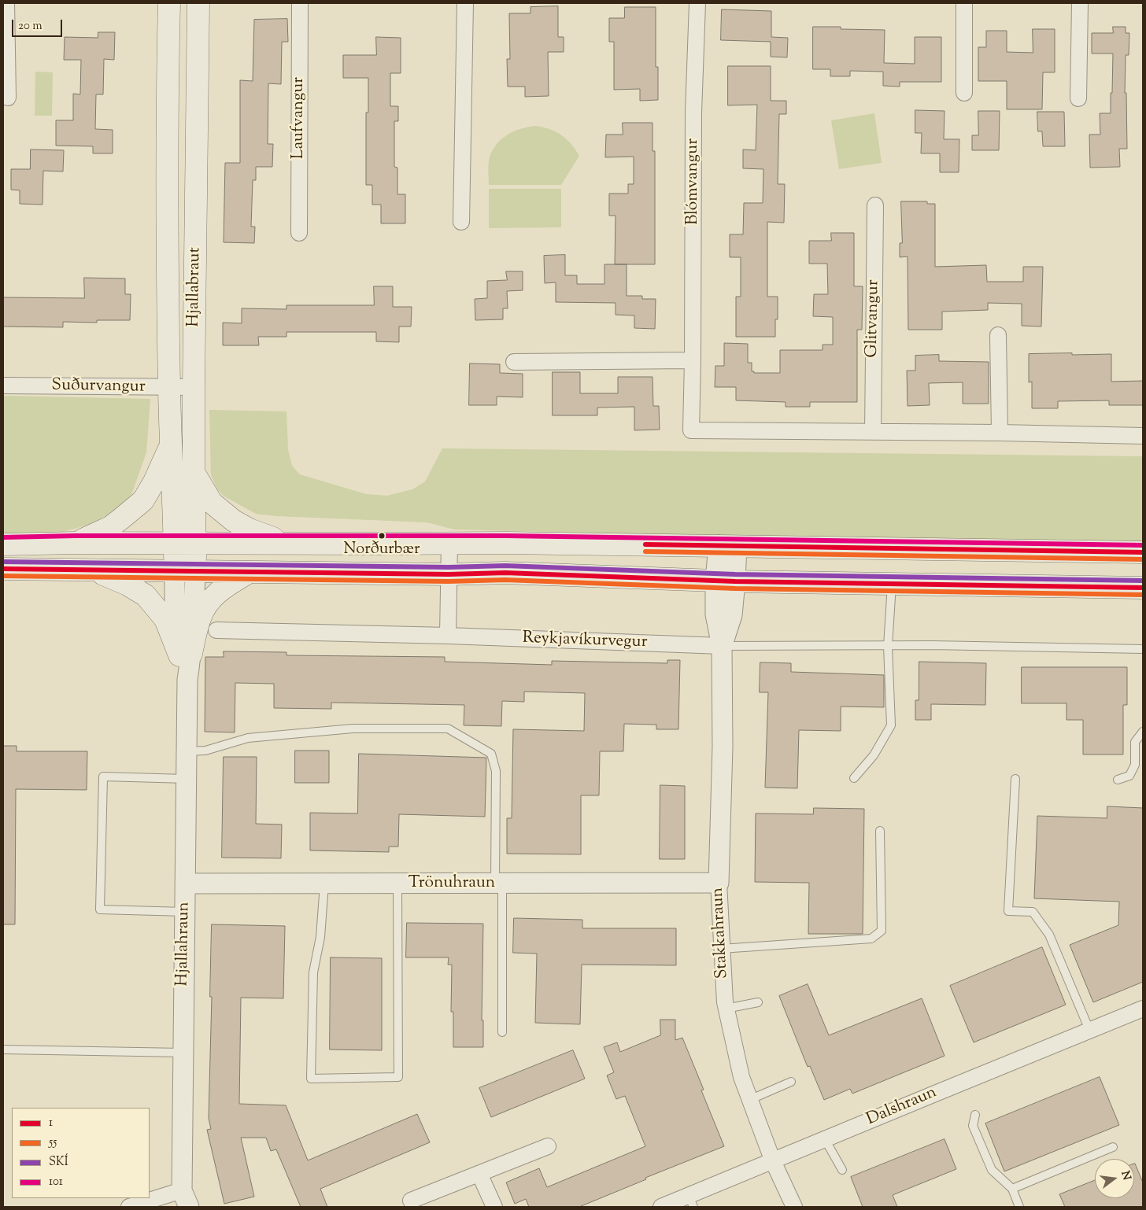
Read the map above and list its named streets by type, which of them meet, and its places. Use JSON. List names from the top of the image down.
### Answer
{
  "streets": {
    "main road": ["Hjallabraut"],
    "street": [
      "Laufvangur",
      "Blómvangur",
      "Glitvangur",
      "Suðurvangur",
      "Reykjavíkurvegur",
      "Trönuhraun",
      "Stakkahraun",
      "Hjallahraun",
      "Dalshraun"
    ]
  },
  "crossings": [
    ["Blómvangur", "Glitvangur"],
    ["Hjallabraut", "Suðurvangur"],
    ["Hjallabraut", "Hjallahraun"],
    ["Reykjavíkurvegur", "Stakkahraun"],
    ["Trönuhraun", "Stakkahraun"],
    ["Trönuhraun", "Hjallahraun"],
    ["Stakkahraun", "Dalshraun"]
  ],
  "places": ["Norðurbær"],
  "lines": [
    "transit line 101",
    "transit line 1",
    "transit line 55",
    "transit line SKÍ"
  ],
  "legend": [
    "1",
    "55",
    "SKÍ",
    "101"
  ],
  "scale_bar": "20 m",
  "north": "right"
}
